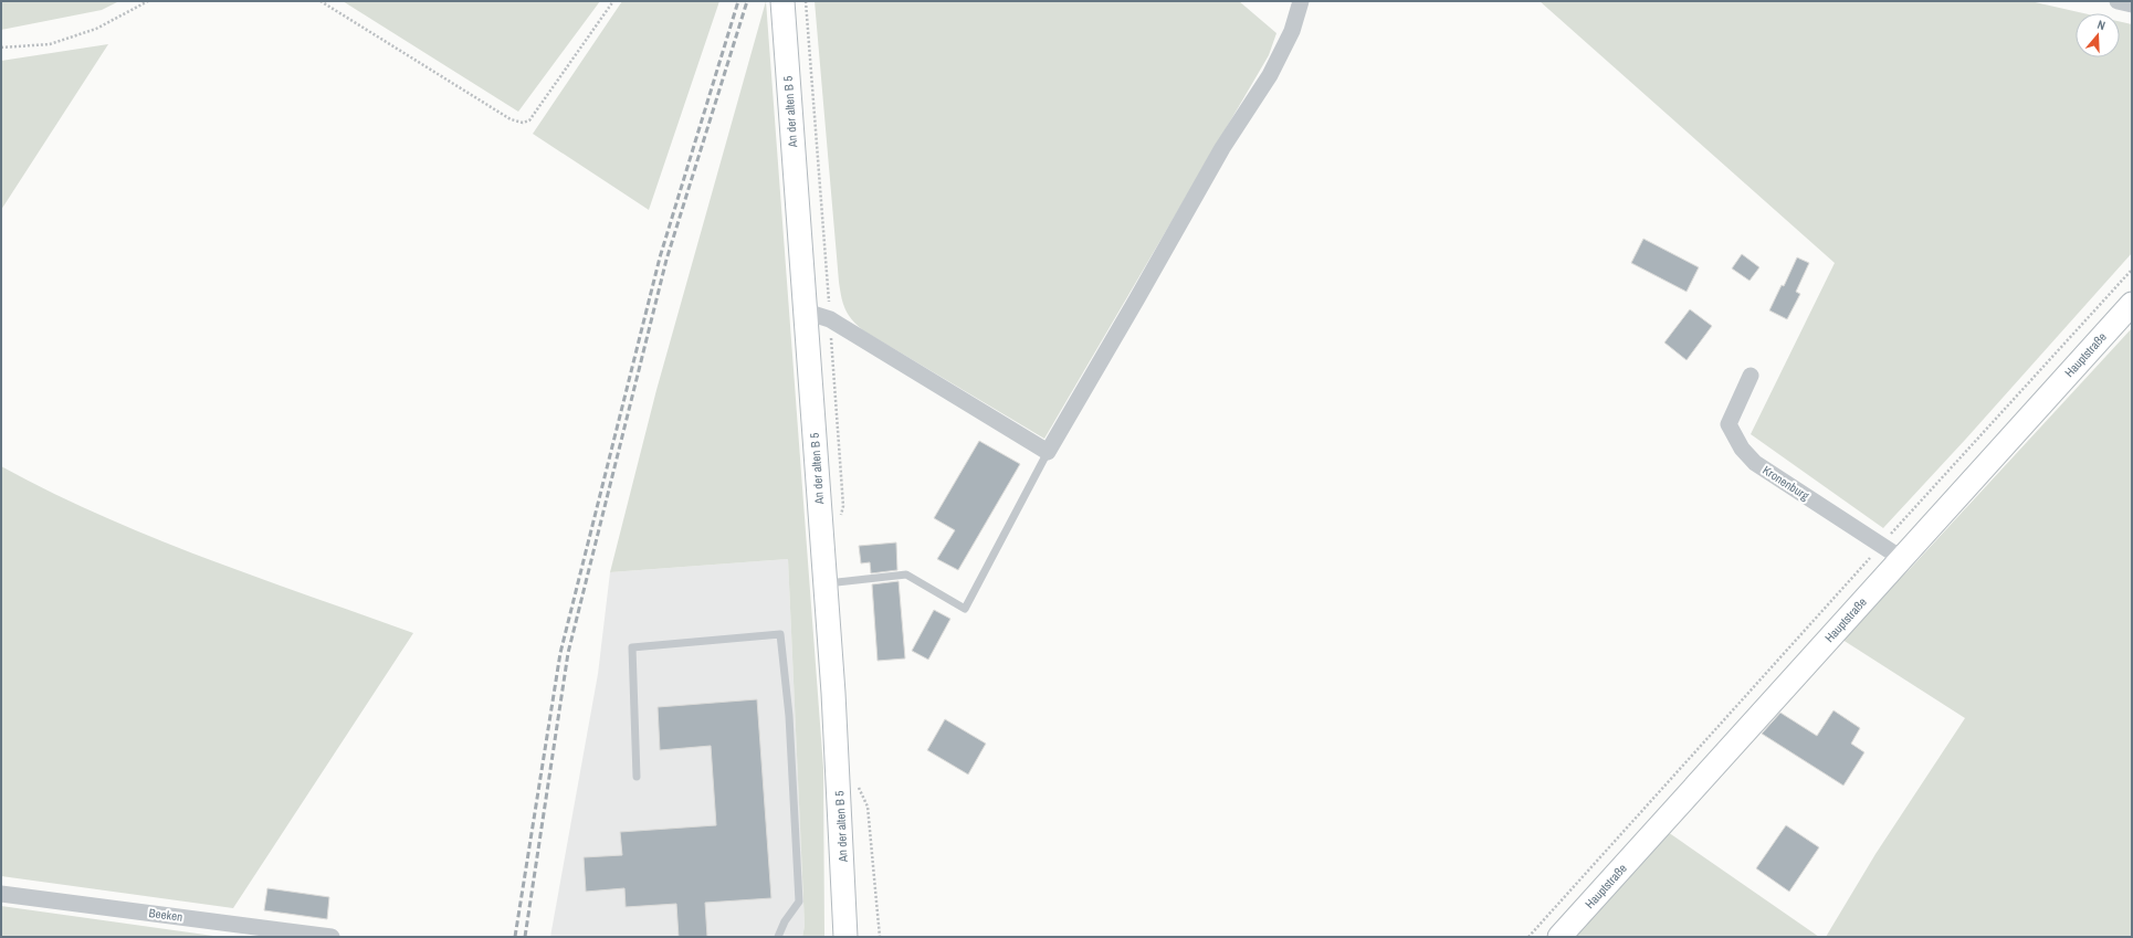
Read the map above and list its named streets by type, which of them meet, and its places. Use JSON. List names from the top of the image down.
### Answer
{
  "streets": {
    "main road": ["An der alten B 5", "Hauptstraße"],
    "street": ["Kronenburg", "Beeken"]
  },
  "crossings": [
    ["Hauptstraße", "Kronenburg"]
  ],
  "north": "top"
}
